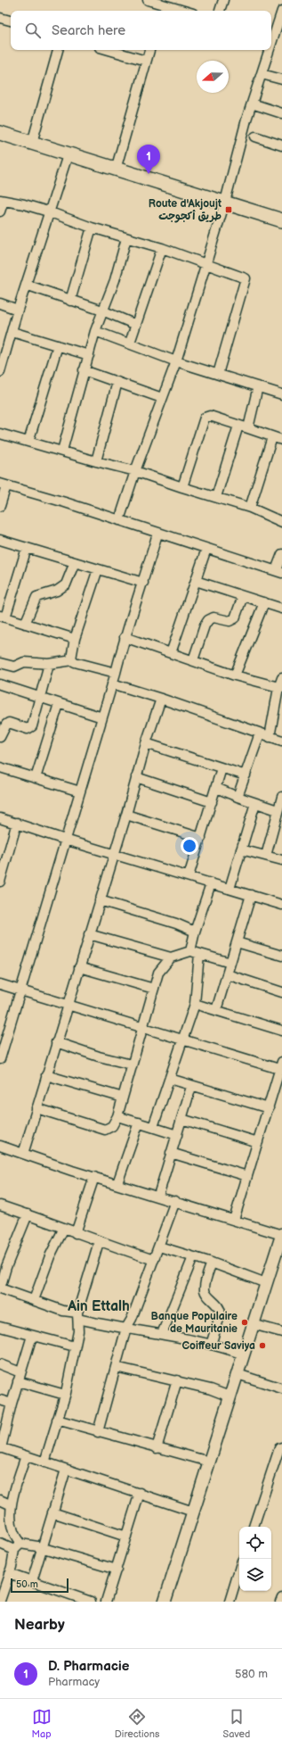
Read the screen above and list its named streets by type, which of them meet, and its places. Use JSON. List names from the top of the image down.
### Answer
{
  "districts": ["Ain Ettalh"],
  "places": {
    "transit": ["Route d'Akjoujt طريق أكجوجت"],
    "other": ["Banque Populaire de Mauritanie", "Coiffeur Saviya"]
  },
  "scale_bar": "50 m",
  "north": "left",
  "page": {
    "search": "Search here",
    "pins": "1",
    "scale": "50 m",
    "heading": "Nearby",
    "list": [
      {
        "mark": "1",
        "name": "D. Pharmacie",
        "note": "Pharmacy",
        "value": "580 m"
      }
    ],
    "nav": ["Map", "Directions", "Saved"]
  }
}
